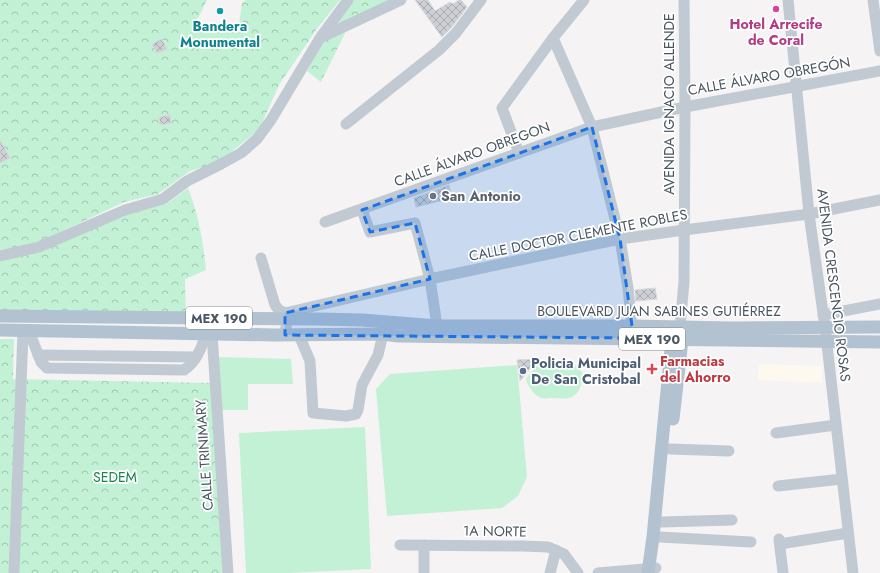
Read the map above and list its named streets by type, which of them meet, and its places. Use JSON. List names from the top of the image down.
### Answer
{
  "streets": {
    "main road": ["BOULEVARD JUAN SABINES GUTIÉRREZ", "MEX 190"],
    "street": [
      "CALLE ÁLVARO OBREGÓN",
      "AVENIDA IGNACIO ALLENDE",
      "CALLE ÁLVARO OBREGON",
      "CALLE DOCTOR CLEMENTE ROBLES",
      "AVENIDA CRESCENCIO ROSAS",
      "CALLE TRINIMARY",
      "1A NORTE"
    ]
  },
  "crossings": [
    ["CALLE ÁLVARO OBREGÓN", "AVENIDA IGNACIO ALLENDE"],
    ["CALLE ÁLVARO OBREGÓN", "CALLE ÁLVARO OBREGON"],
    ["CALLE ÁLVARO OBREGÓN", "AVENIDA CRESCENCIO ROSAS"],
    ["AVENIDA IGNACIO ALLENDE", "CALLE DOCTOR CLEMENTE ROBLES"],
    ["AVENIDA IGNACIO ALLENDE", "BOULEVARD JUAN SABINES GUTIÉRREZ"],
    ["CALLE DOCTOR CLEMENTE ROBLES", "AVENIDA CRESCENCIO ROSAS"],
    ["CALLE DOCTOR CLEMENTE ROBLES", "MEX 190"],
    ["AVENIDA CRESCENCIO ROSAS", "BOULEVARD JUAN SABINES GUTIÉRREZ"],
    ["BOULEVARD JUAN SABINES GUTIÉRREZ", "MEX 190"],
    ["MEX 190", "CALLE TRINIMARY"]
  ],
  "parks": ["SEDEM"],
  "places": {
    "other": [
      "Hotel Arrecife de Coral",
      "Bandera Monumental",
      "San Antonio",
      "Policia Municipal De San Cristobal"
    ],
    "health": ["Farmacias del Ahorro"]
  }
}
